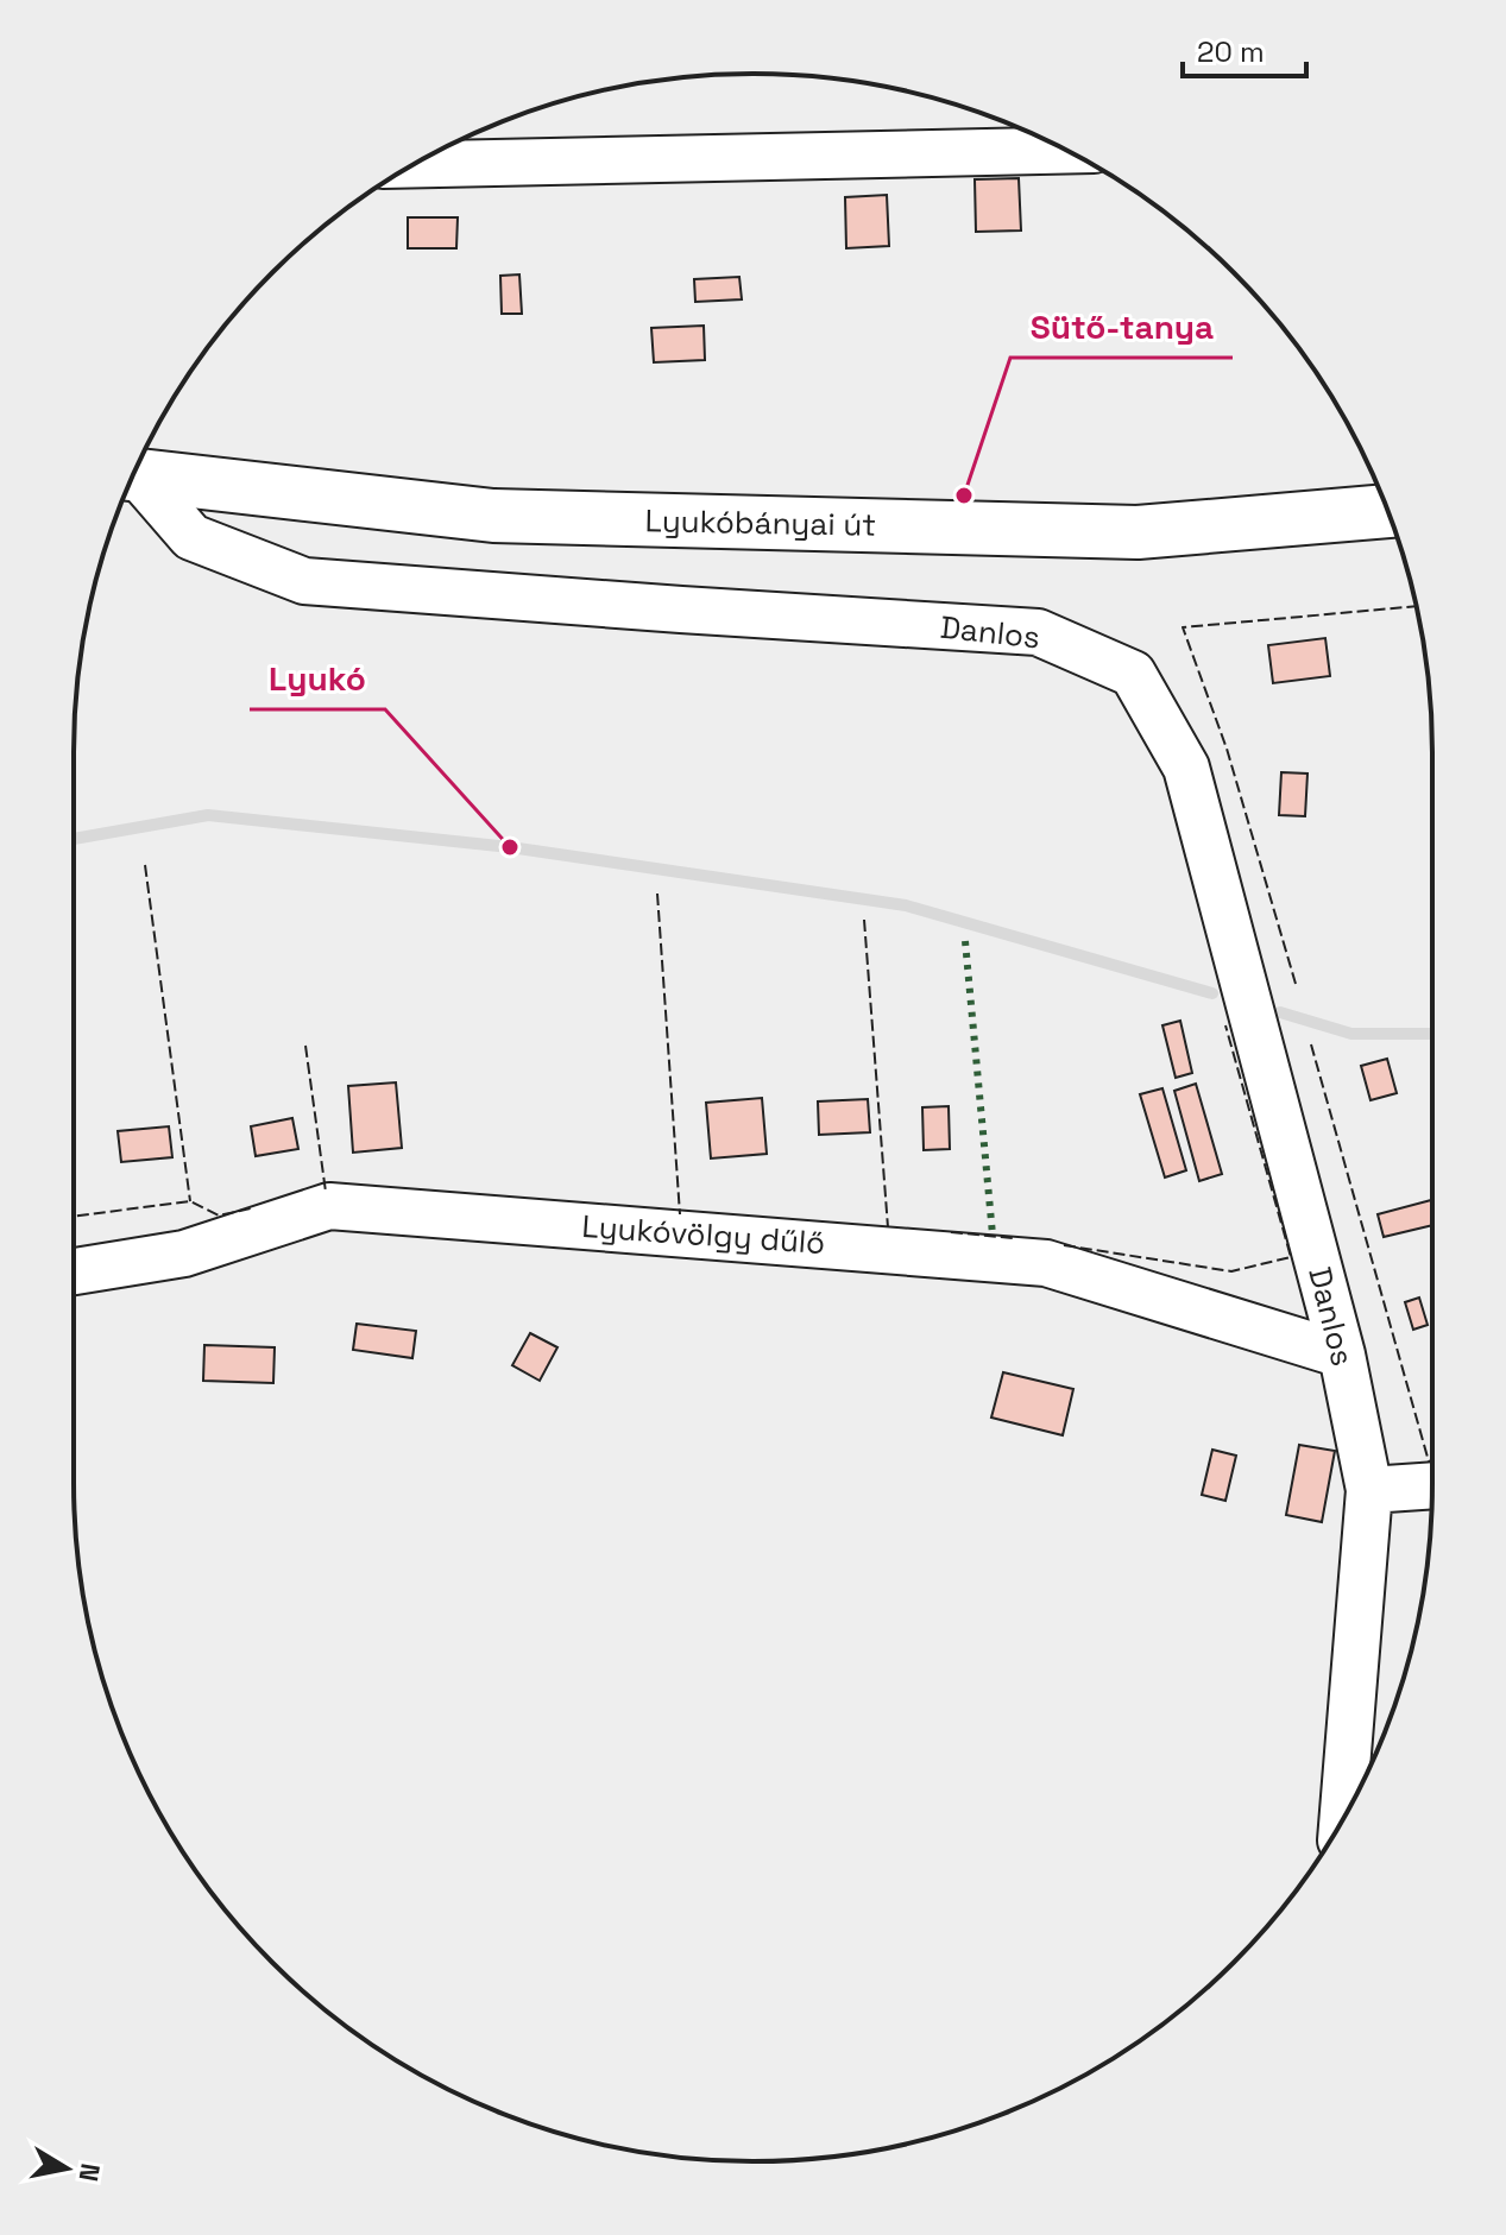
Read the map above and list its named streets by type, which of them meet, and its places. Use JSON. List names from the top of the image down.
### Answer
{
  "streets": {
    "main road": ["Lyukóbányai út"],
    "street": ["Danlos", "Lyukóvölgy dűlő"]
  },
  "crossings": [
    ["Danlos", "Lyukóvölgy dűlő"]
  ],
  "places": ["Sütő-tanya", "Lyukó"],
  "scale_bar": "20 m",
  "north": "right"
}
